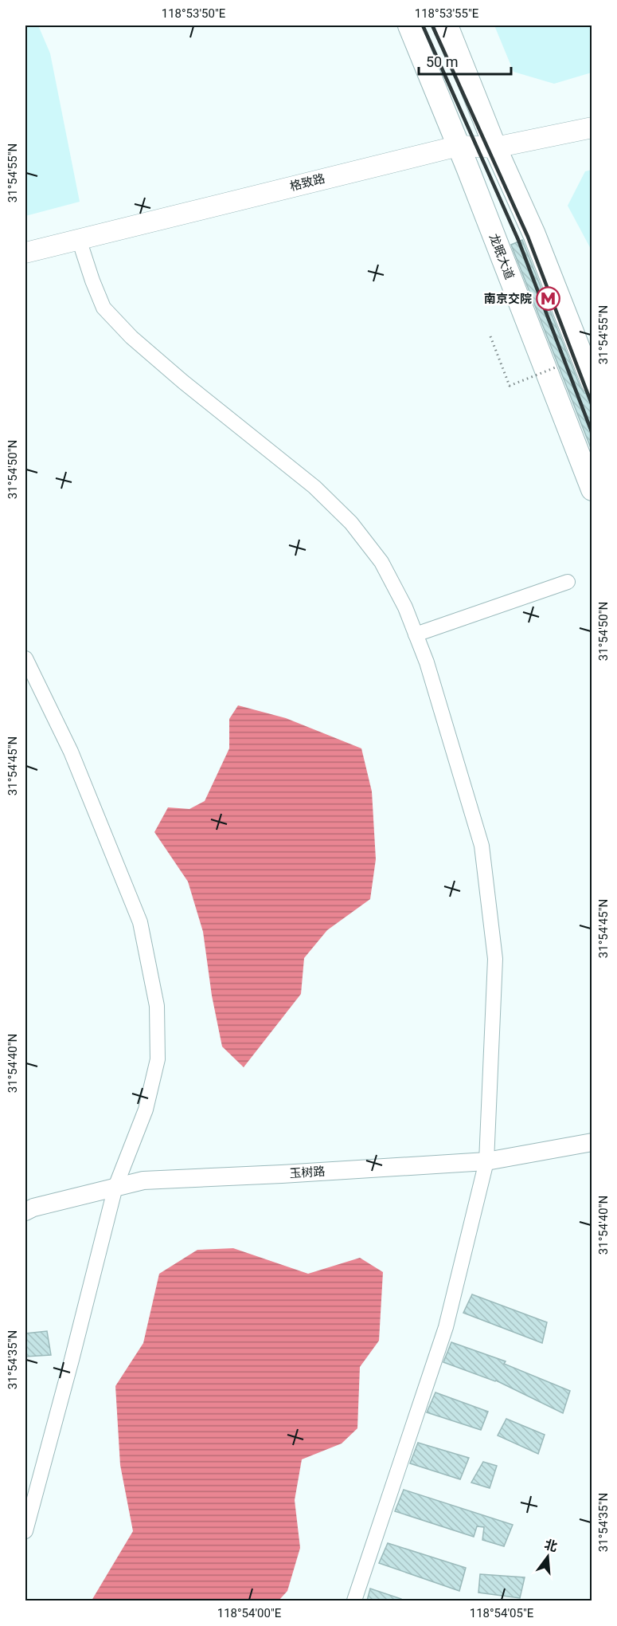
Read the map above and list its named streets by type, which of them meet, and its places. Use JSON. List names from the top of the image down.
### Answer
{
  "streets": {
    "main road": ["格致路", "龙眠大道"],
    "street": ["玉树路"]
  },
  "crossings": [
    ["格致路", "龙眠大道"]
  ],
  "places": {
    "metro station": ["南京交院"]
  },
  "scale_bar": "50 m",
  "north": "top",
  "coordinates": [
    "118°53'50\"E",
    "118°53'55\"E",
    "31°54'55\"N",
    "31°54'50\"N",
    "31°54'45\"N",
    "31°54'40\"N",
    "31°54'35\"N",
    "118°54'00\"E",
    "118°54'05\"E"
  ]
}
